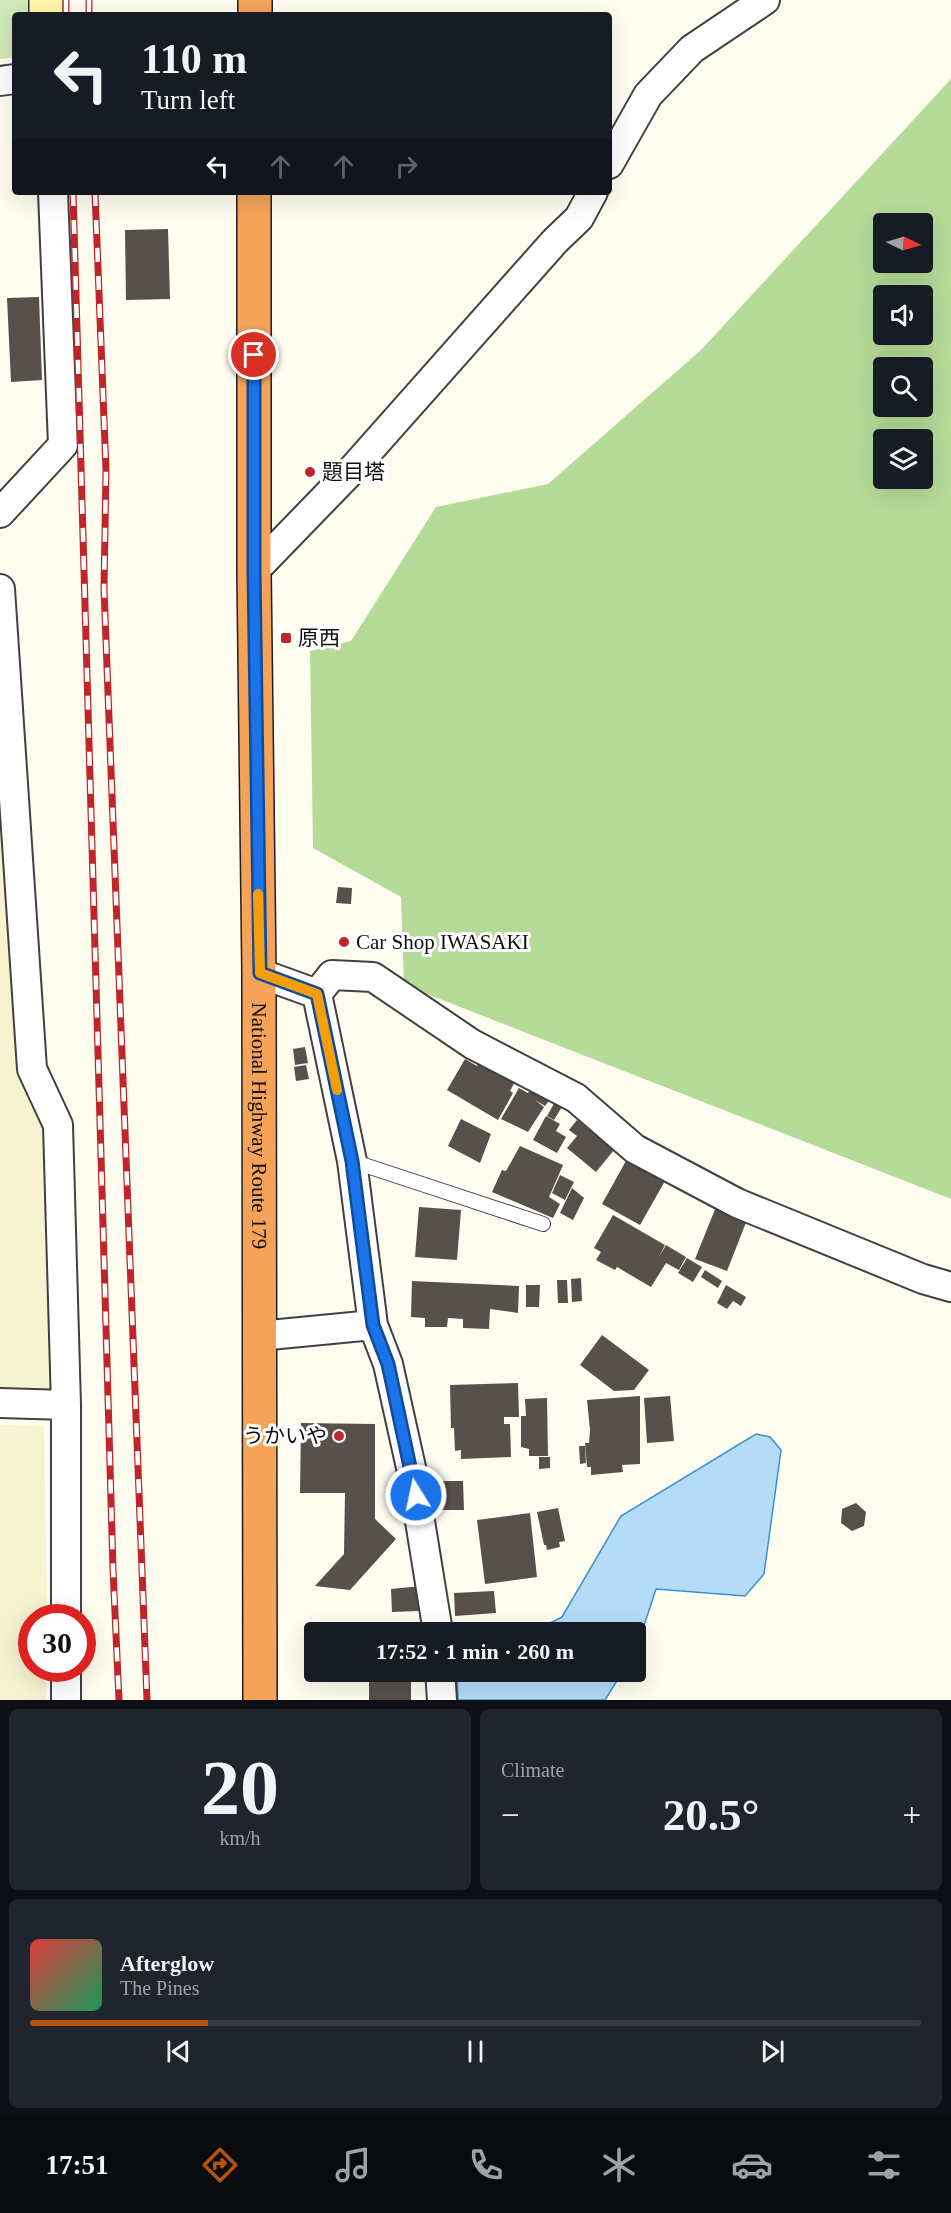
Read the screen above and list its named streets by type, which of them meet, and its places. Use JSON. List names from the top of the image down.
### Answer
{
  "streets": {
    "highway": ["National Highway Route 179"]
  },
  "places": {
    "other": ["題目塔", "Car Shop IWASAKI", "うかいや"],
    "transit": ["原西"]
  },
  "north": "right",
  "page": {
    "turn": ["110 m", "Turn left"],
    "limit": "30",
    "trip": "17:52 · 1 min · 260 m",
    "tile": [
      ["20", "km/h"],
      "Climate"
    ],
    "heat": ["−", "20.5°", "+"],
    "song": ["Afterglow", "The Pines"],
    "tabs": "17:51"
  }
}
